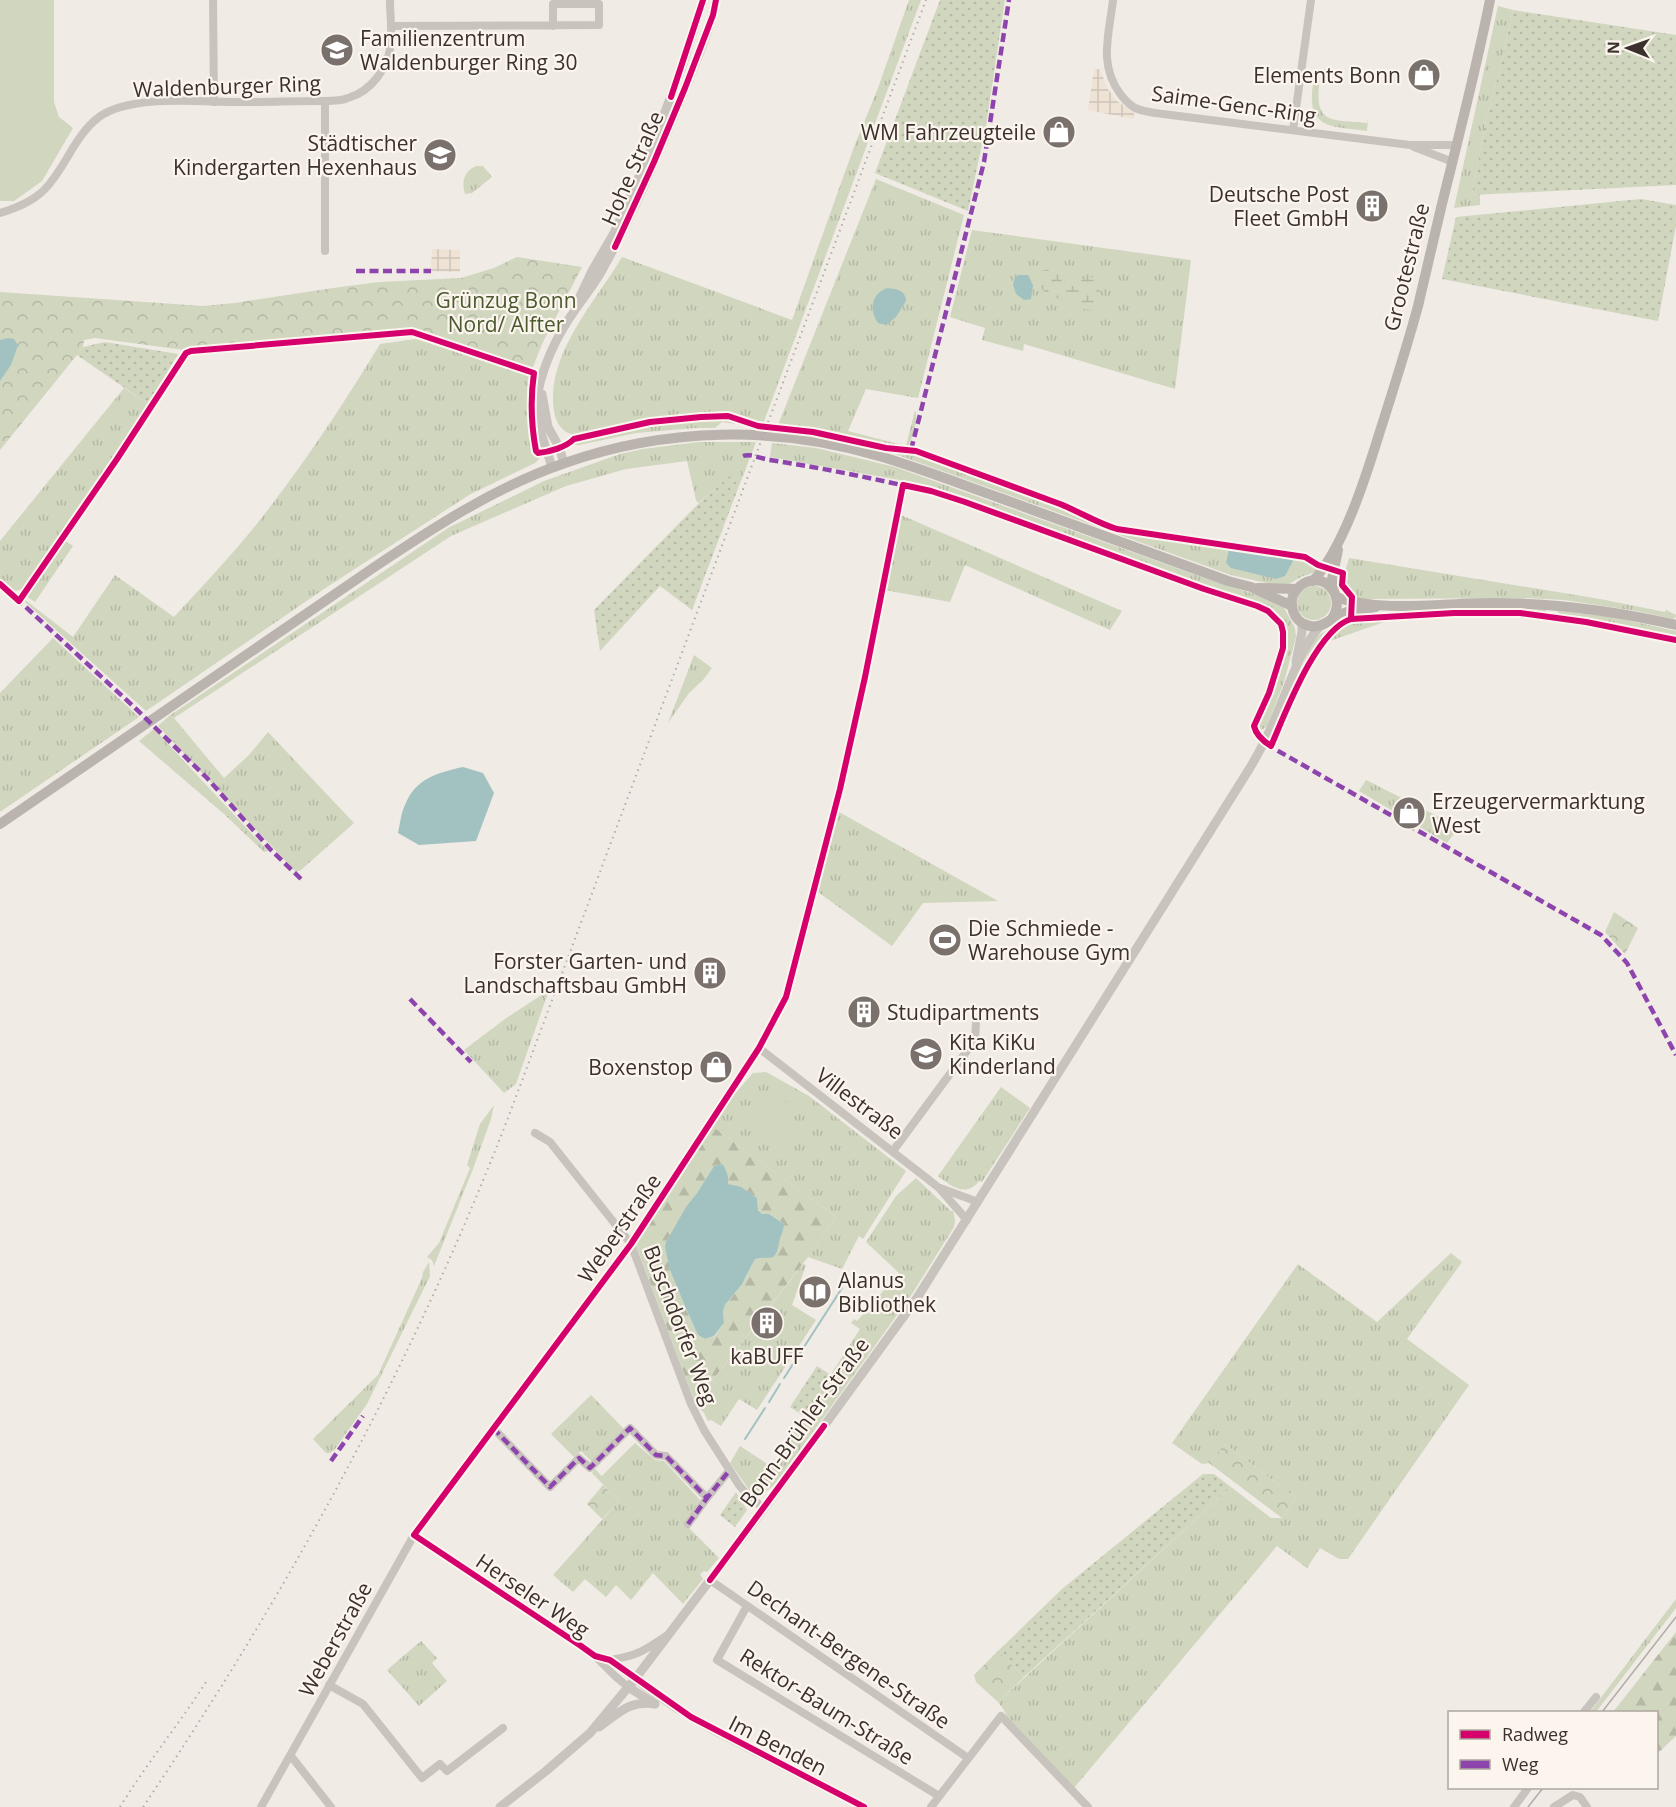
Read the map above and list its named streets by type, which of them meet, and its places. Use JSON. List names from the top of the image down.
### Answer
{
  "streets": {
    "main road": ["Grootestraße"],
    "street": [
      "Waldenburger Ring",
      "Saime-Genc-Ring",
      "Hohe Straße",
      "Villestraße",
      "Weberstraße",
      "Buschdorfer Weg",
      "Bonn-Brühler-Straße",
      "Herseler Weg",
      "Dechant-Bergene-Straße",
      "Rektor-Baum-Straße",
      "Im Benden"
    ]
  },
  "crossings": [
    ["Saime-Genc-Ring", "Grootestraße"],
    ["Grootestraße", "Bonn-Brühler-Straße"],
    ["Villestraße", "Weberstraße"],
    ["Villestraße", "Bonn-Brühler-Straße"],
    ["Weberstraße", "Buschdorfer Weg"],
    ["Weberstraße", "Herseler Weg"],
    ["Buschdorfer Weg", "Bonn-Brühler-Straße"],
    ["Bonn-Brühler-Straße", "Herseler Weg"],
    ["Bonn-Brühler-Straße", "Dechant-Bergene-Straße"],
    ["Bonn-Brühler-Straße", "Im Benden"],
    ["Herseler Weg", "Im Benden"],
    ["Dechant-Bergene-Straße", "Rektor-Baum-Straße"]
  ],
  "parks": ["Grünzug Bonn Nord/ Alfter"],
  "places": {
    "school or university": ["Familienzentrum Waldenburger Ring 30", "Städtischer Kindergarten Hexenhaus", "Kita KiKu Kinderland"],
    "shop": [
      "Elements Bonn",
      "WM Fahrzeugteile",
      "Erzeugervermarktung West",
      "Boxenstop"
    ],
    "building": [
      "Deutsche Post Fleet GmbH",
      "Forster Garten- und Landschaftsbau GmbH",
      "Studipartments",
      "kaBUFF"
    ],
    "sports": ["Die Schmiede - Warehouse Gym"],
    "library": ["Alanus Bibliothek"]
  },
  "legend": ["Radweg", "Weg"],
  "north": "left"
}
